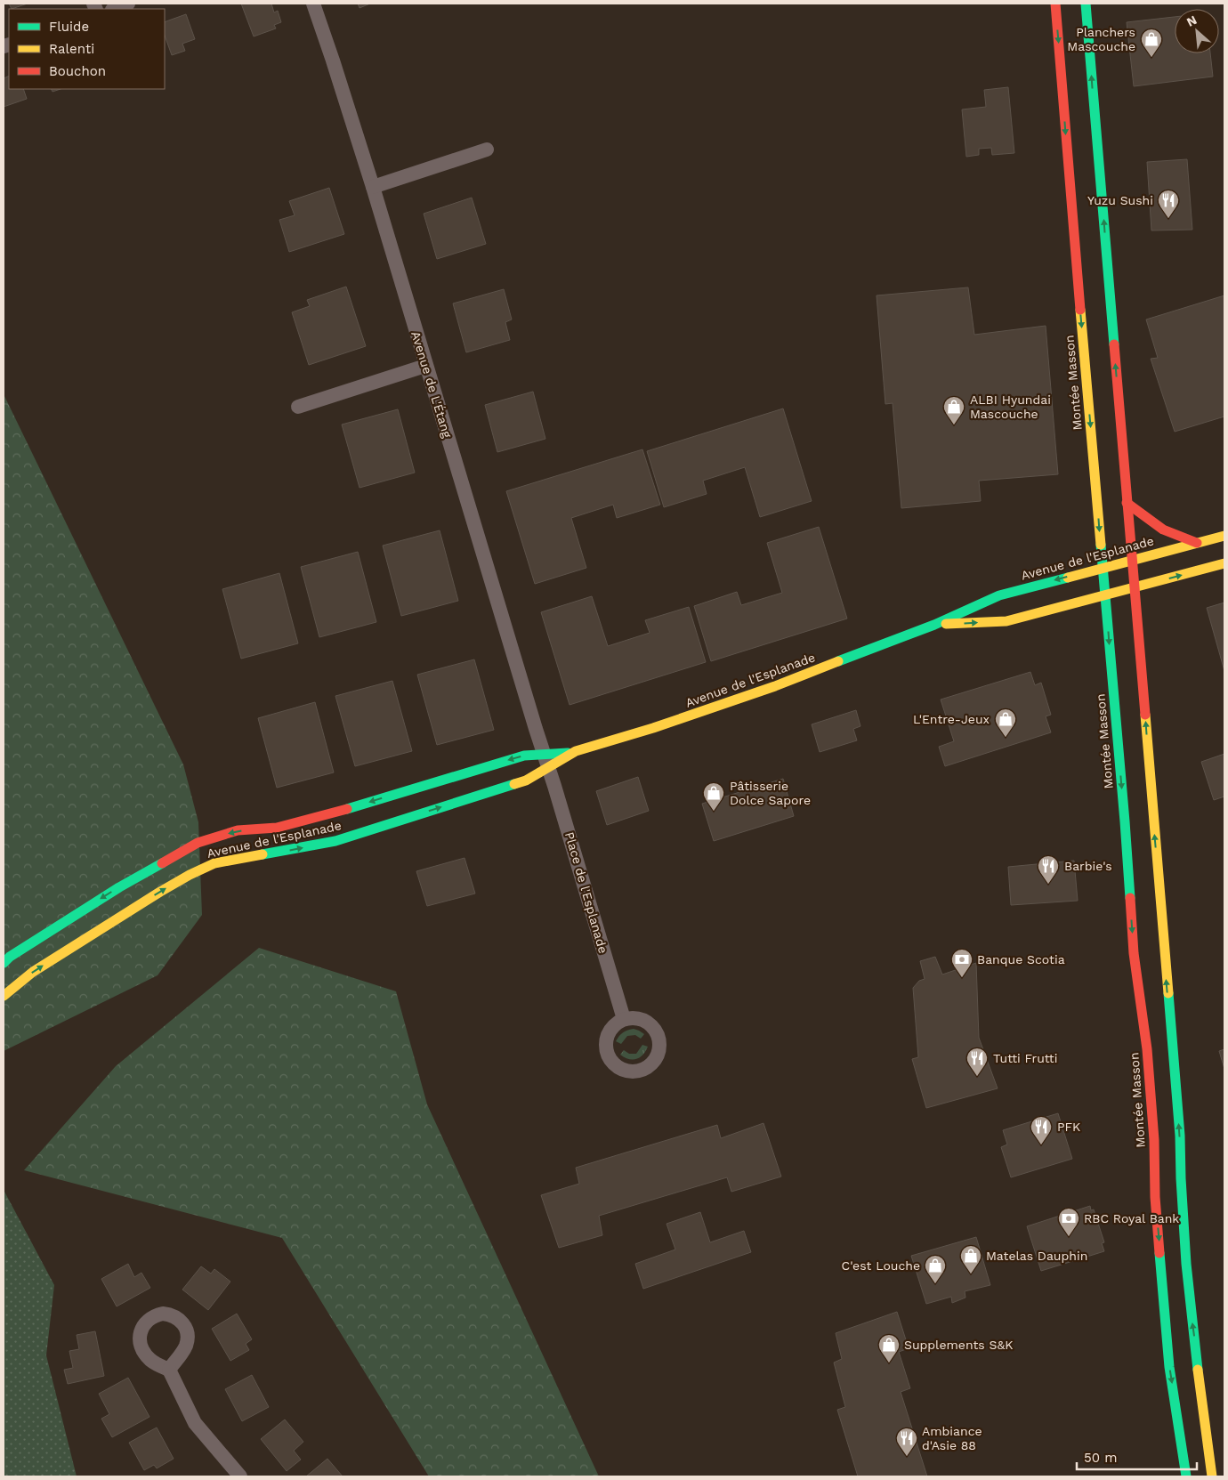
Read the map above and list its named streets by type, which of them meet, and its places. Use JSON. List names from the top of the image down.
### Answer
{
  "streets": {
    "main road": ["Montée Masson", "Avenue de l'Esplanade"],
    "street": ["Avenue de L'Étang", "Place de l'Esplanade"]
  },
  "crossings": [
    ["Montée Masson", "Avenue de l'Esplanade"],
    ["Avenue de L'Étang", "Avenue de l'Esplanade"],
    ["Avenue de L'Étang", "Place de l'Esplanade"],
    ["Avenue de l'Esplanade", "Place de l'Esplanade"]
  ],
  "places": {
    "shop": [
      "Planchers Mascouche",
      "ALBI Hyundai Mascouche",
      "L'Entre-Jeux",
      "Pâtisserie Dolce Sapore",
      "Matelas Dauphin",
      "C'est Louche",
      "Supplements S&K"
    ],
    "restaurant": [
      "Yuzu Sushi",
      "Barbie's",
      "Tutti Frutti",
      "PFK",
      "Ambiance d'Asie 88"
    ],
    "bank": ["Banque Scotia", "RBC Royal Bank"]
  },
  "legend": ["Fluide", "Ralenti", "Bouchon"],
  "scale_bar": "50 m",
  "north": "top left"
}
